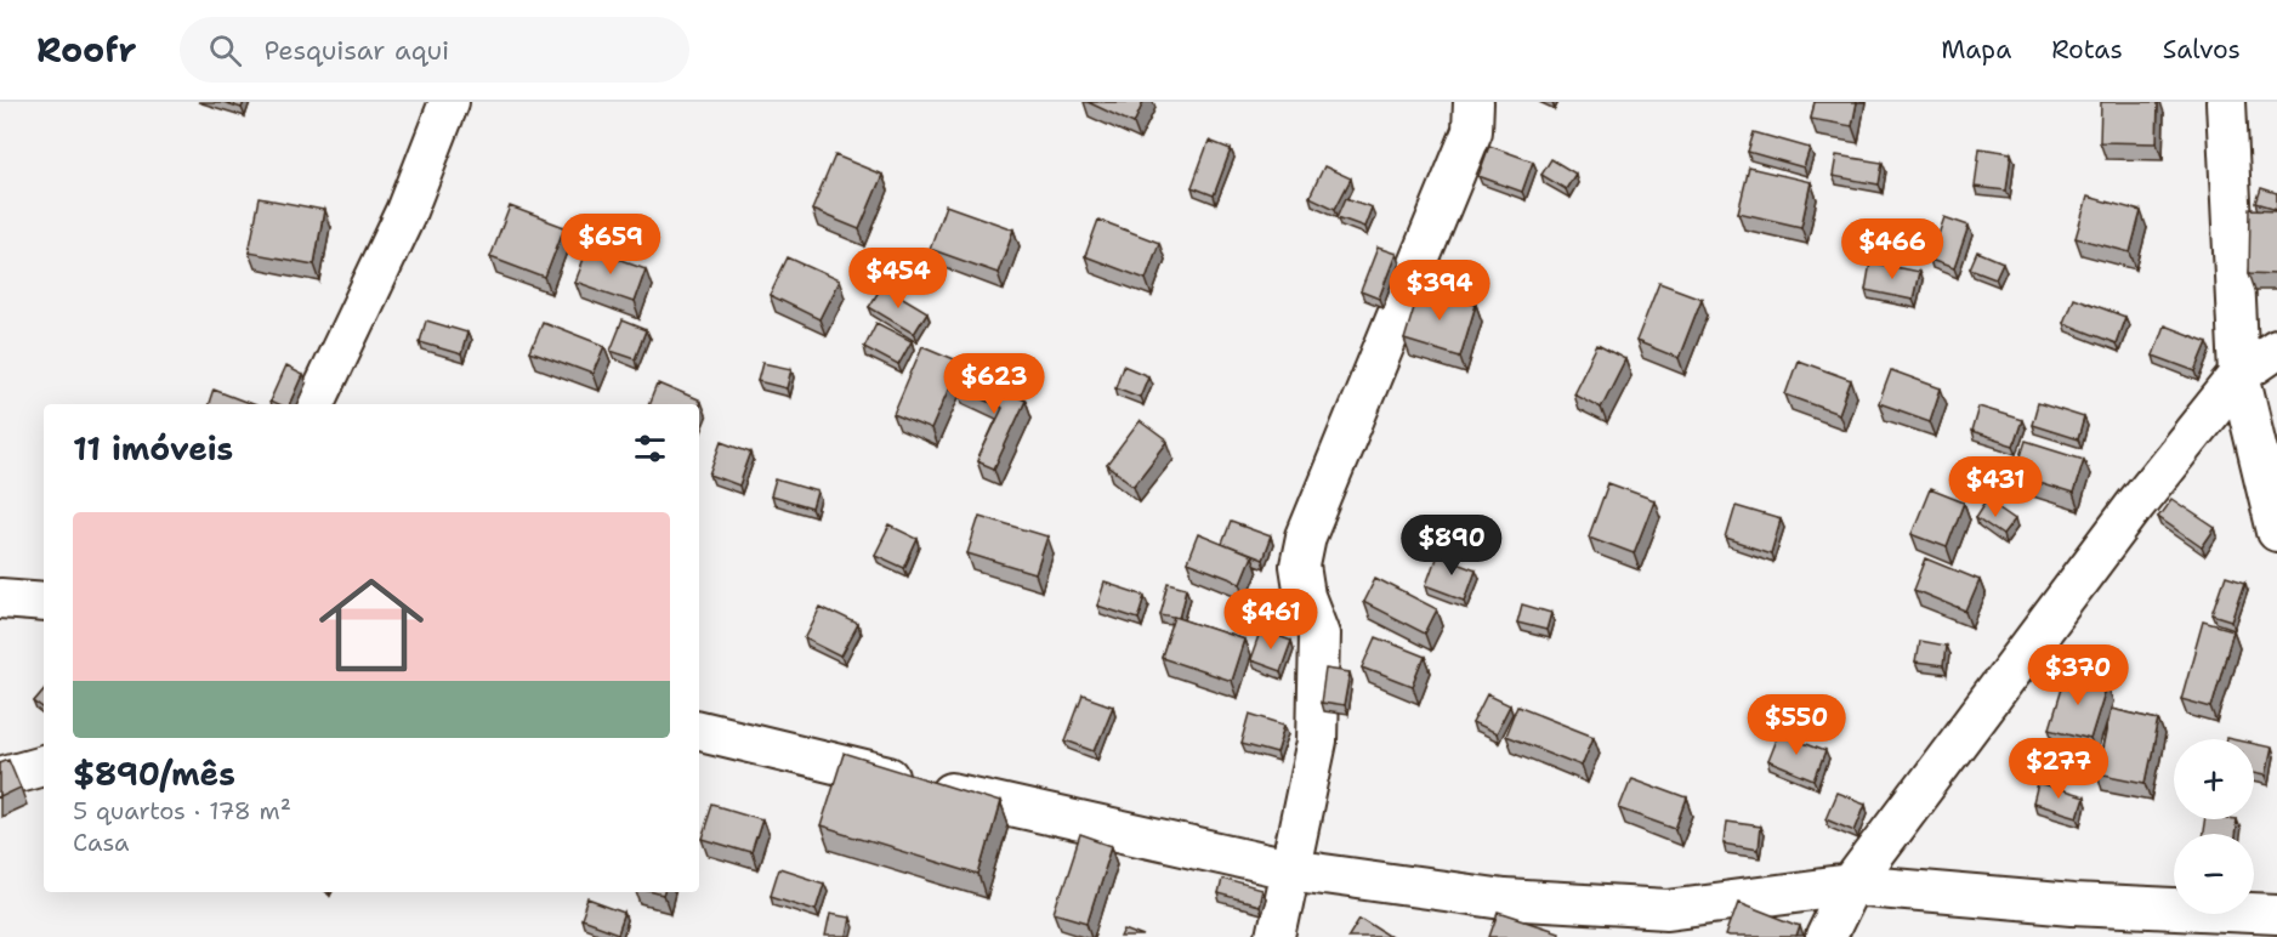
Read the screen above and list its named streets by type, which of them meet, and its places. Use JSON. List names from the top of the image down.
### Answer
{
  "page": {
    "header": "Roofr",
    "search": "Pesquisar aqui",
    "nav": ["Mapa", "Rotas", "Salvos"],
    "price": [
      "$659",
      "$466",
      "$454",
      "$394",
      "$623",
      "$431",
      "$890",
      "$461",
      "$370",
      "$550",
      "$277"
    ],
    "heading": "11 imóveis",
    "list": [
      {
        "name": "$890/mês",
        "note": "5 quartos · 178 m² · Casa"
      }
    ],
    "map_buttons": ["+", "−"]
  }
}
